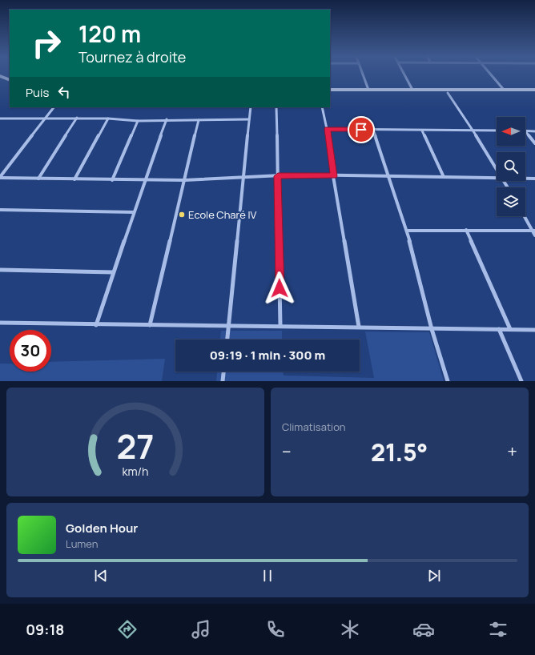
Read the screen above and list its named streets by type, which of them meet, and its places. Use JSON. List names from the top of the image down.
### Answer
{
  "places": ["Ecole Charé IV"],
  "north": "left",
  "page": {
    "turn": ["120 m", "Tournez à droite"],
    "then": "Puis",
    "limit": "30",
    "trip": "09:19 · 1 min · 300 m",
    "tile": "Climatisation",
    "heat": ["−", "21.5°", "+"],
    "song": ["Golden Hour", "Lumen"],
    "tabs": "09:18",
    "gauge": ["27", "km/h"]
  }
}
